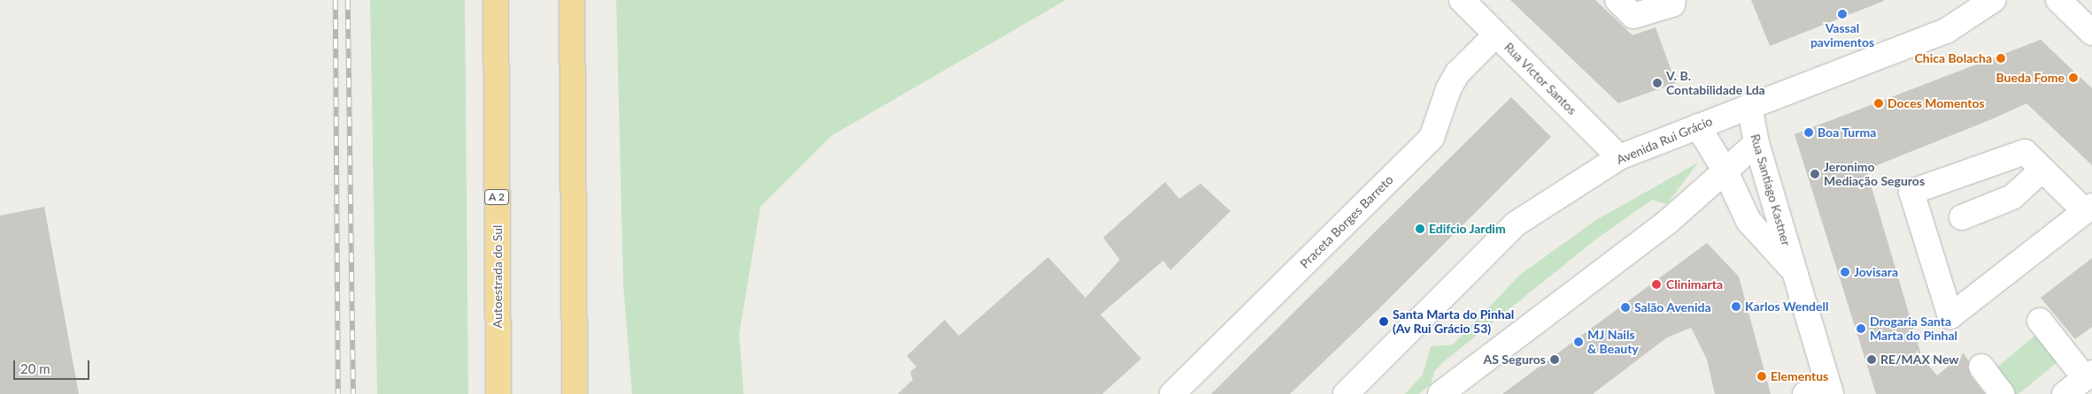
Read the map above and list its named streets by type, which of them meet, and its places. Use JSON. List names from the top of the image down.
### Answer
{
  "streets": {
    "highway": ["A 2", "Autoestrada do Sul"],
    "street": [
      "Rua Victor Santos",
      "Avenida Rui Grácio",
      "Rua Santiago Kastner",
      "Praceta Borges Barreto"
    ]
  },
  "crossings": [
    ["Rua Victor Santos", "Avenida Rui Grácio"],
    ["Rua Victor Santos", "Praceta Borges Barreto"],
    ["Avenida Rui Grácio", "Rua Santiago Kastner"]
  ],
  "places": [
    "Vassal pavimentos",
    "Chica Bolacha",
    "Bueda Fome",
    "V. B. Contabilidade Lda",
    "Doces Momentos",
    "Boa Turma",
    "Jeronimo Mediação Seguros",
    "Edifcio Jardim",
    "Jovisara",
    "Clinimarta",
    "Karlos Wendell",
    "Salão Avenida",
    "Santa Marta do Pinhal (Av Rui Grácio 53)",
    "Drogaria Santa Marta do Pinhal",
    "MJ Nails & Beauty",
    "AS Seguros",
    "RE/MAX New",
    "Elementus"
  ],
  "scale_bar": "20 m"
}
